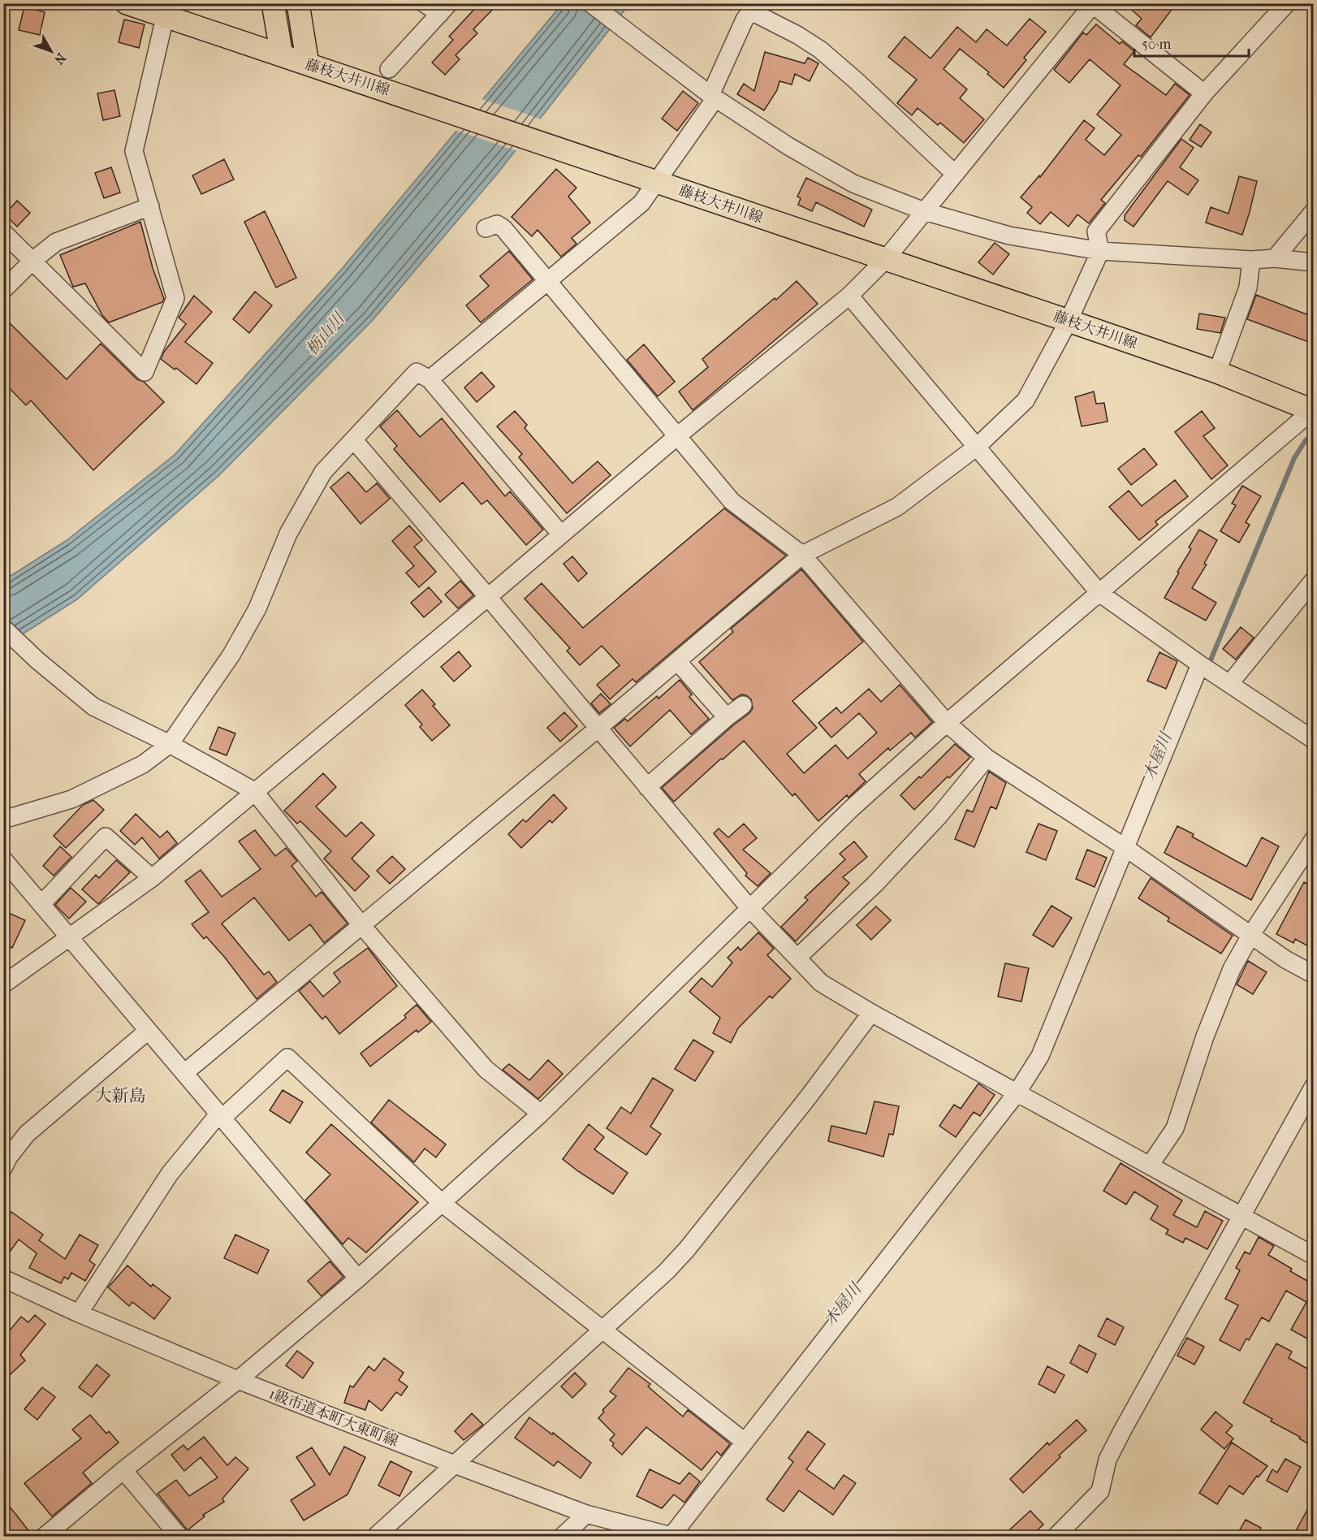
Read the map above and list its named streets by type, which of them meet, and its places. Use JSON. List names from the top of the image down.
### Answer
{
  "streets": {
    "main road": ["藤枝大井川線"],
    "street": ["1級市道本町大東町線"]
  },
  "districts": ["大新島"],
  "water": ["栃山川", "木屋川"],
  "scale_bar": "50 m",
  "north": "bottom right"
}
